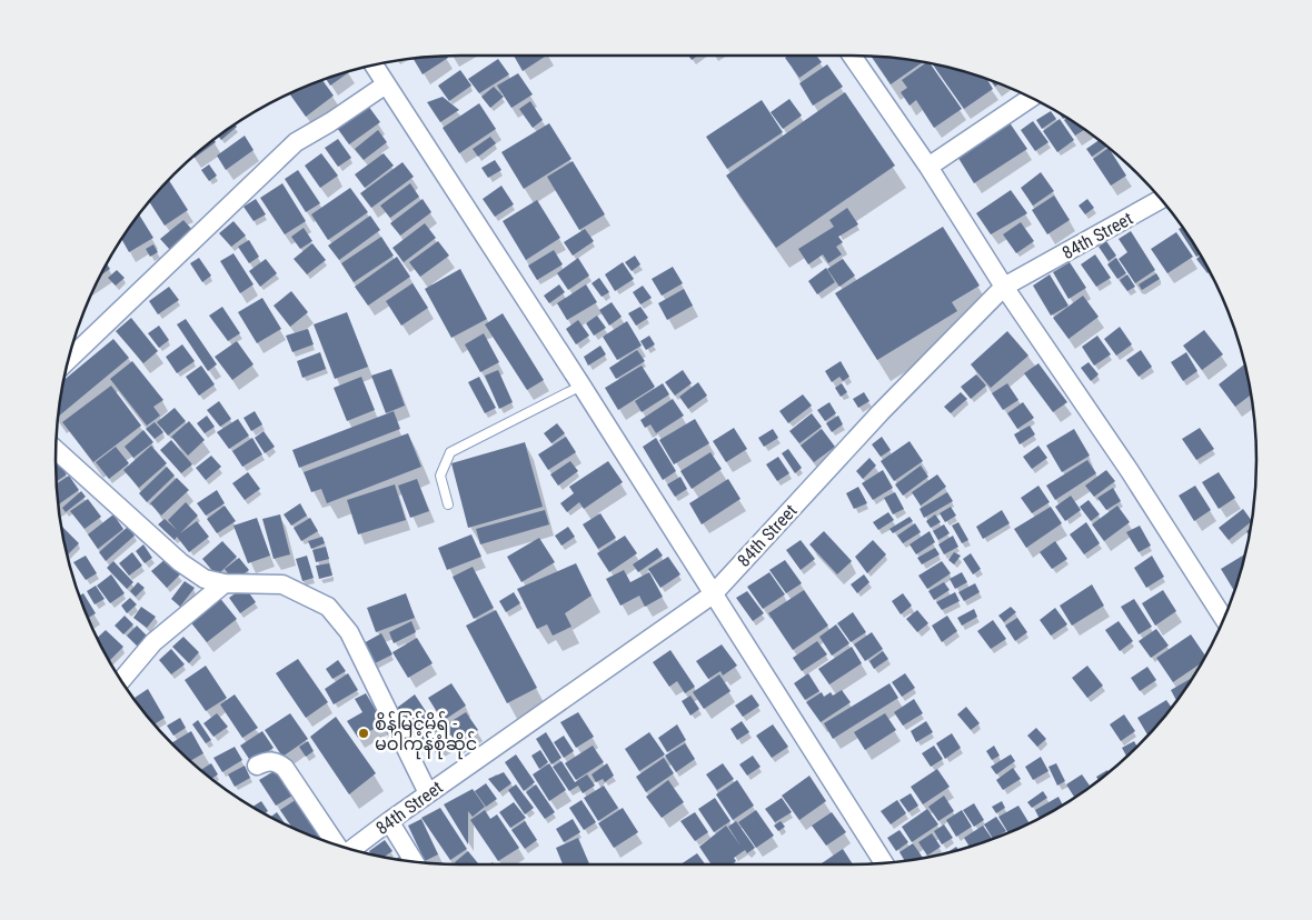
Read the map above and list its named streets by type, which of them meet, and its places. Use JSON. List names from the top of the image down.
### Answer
{
  "streets": {
    "street": ["84th Street"]
  },
  "places": ["စိန်မြင့်မိုရ် - မဝါကုန်စုံဆိုင်"]
}
